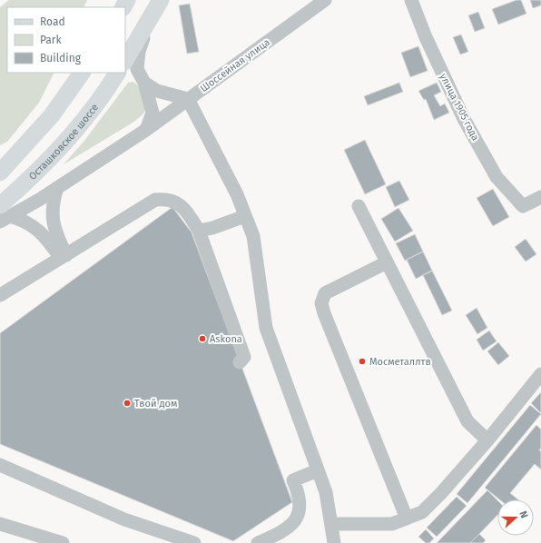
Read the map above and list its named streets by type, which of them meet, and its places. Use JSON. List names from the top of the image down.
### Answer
{
  "streets": {
    "main road": ["Осташковское шоссе"],
    "street": ["Шоссейная улица", "улица 1905 года"]
  },
  "crossings": [
    ["Шоссейная улица", "Осташковское шоссе"]
  ],
  "places": ["Askona", "Мосметаллтв", "Твой дом"],
  "legend": ["Road", "Park", "Building"],
  "north": "right"
}
